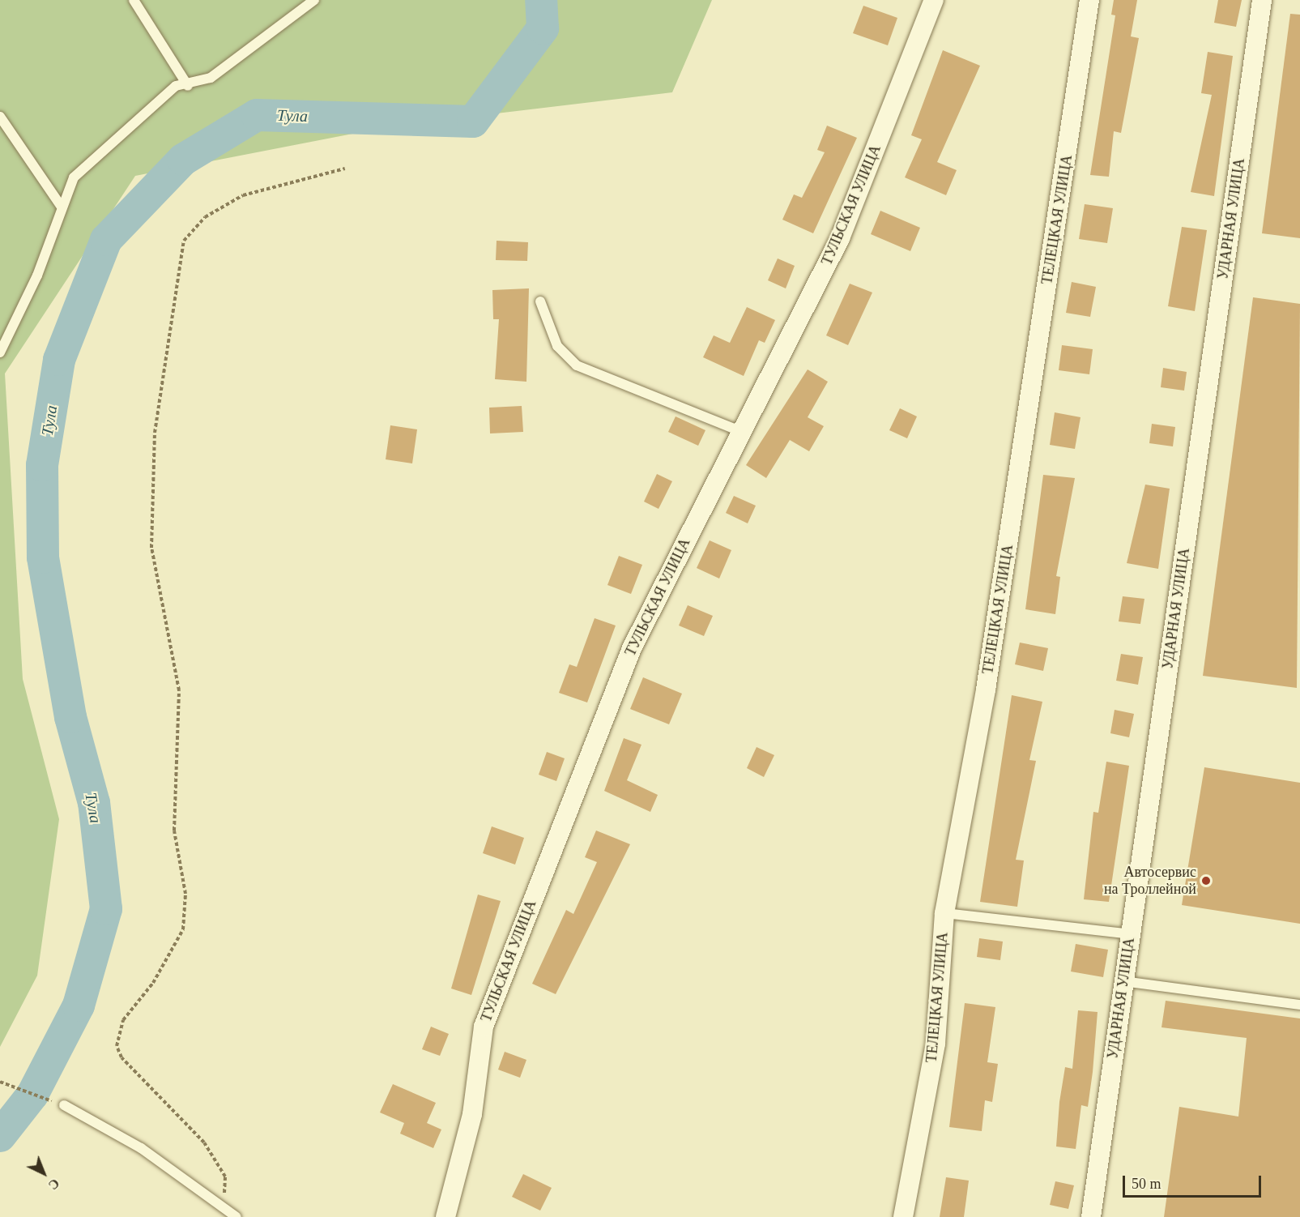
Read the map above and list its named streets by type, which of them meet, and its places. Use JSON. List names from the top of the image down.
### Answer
{
  "streets": {
    "street": ["ТУЛЬСКАЯ УЛИЦА", "УДАРНАЯ УЛИЦА", "ТЕЛЕЦКАЯ УЛИЦА"]
  },
  "water": ["Тула"],
  "places": ["Автосервис на Троллейной"],
  "scale_bar": "50 m",
  "north": "bottom right"
}
